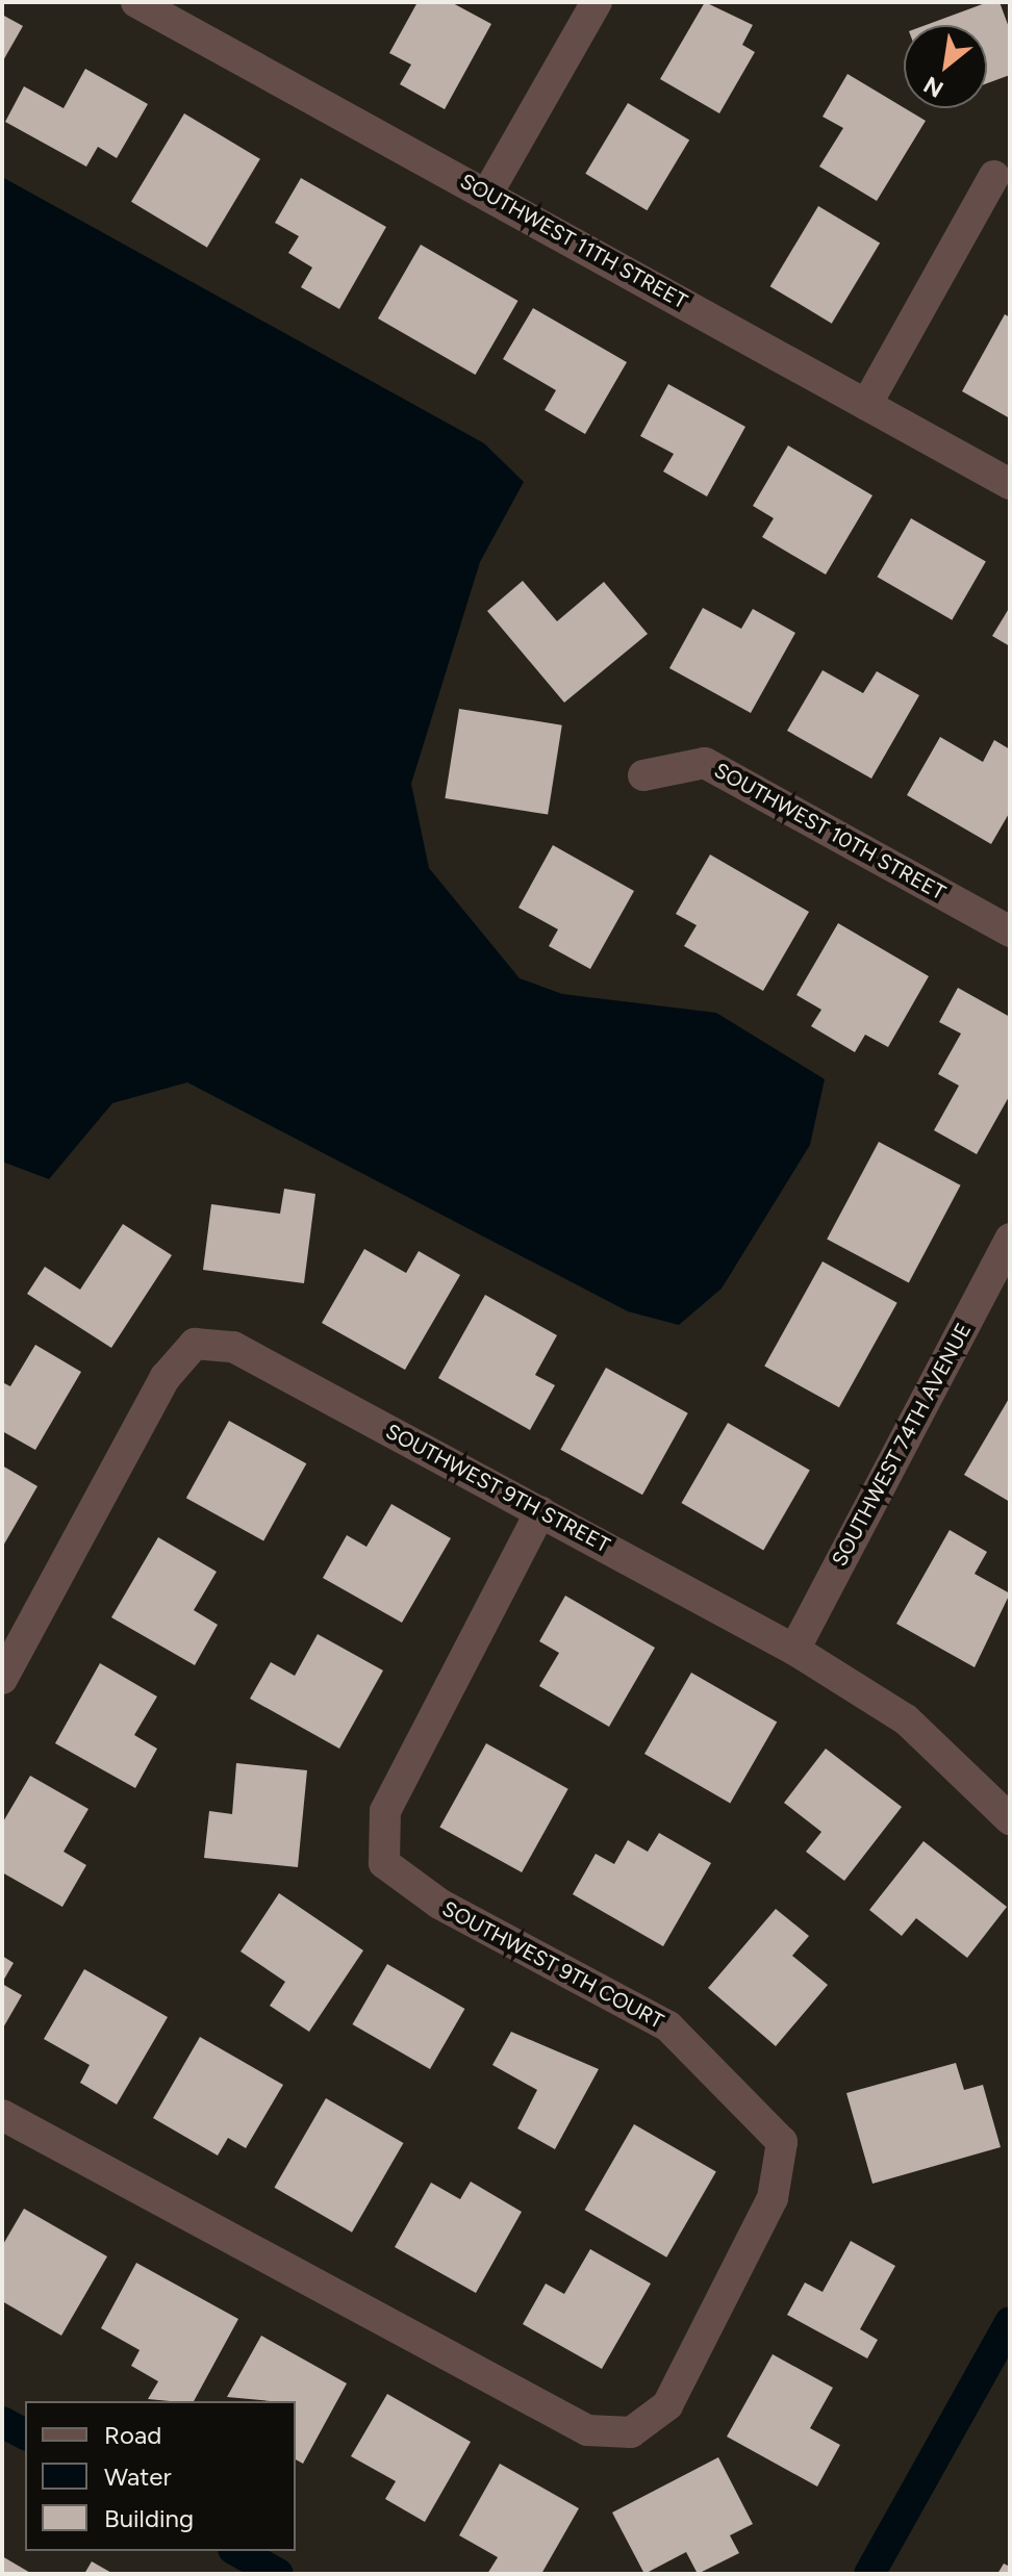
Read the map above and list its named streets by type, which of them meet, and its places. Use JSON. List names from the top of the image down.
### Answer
{
  "streets": {
    "street": [
      "SOUTHWEST 11TH STREET",
      "SOUTHWEST 10TH STREET",
      "SOUTHWEST 74TH AVENUE",
      "SOUTHWEST 9TH STREET",
      "SOUTHWEST 9TH COURT"
    ]
  },
  "crossings": [
    ["SOUTHWEST 74TH AVENUE", "SOUTHWEST 9TH STREET"],
    ["SOUTHWEST 9TH STREET", "SOUTHWEST 9TH COURT"]
  ],
  "legend": ["Road", "Water", "Building"],
  "north": "bottom left"
}
